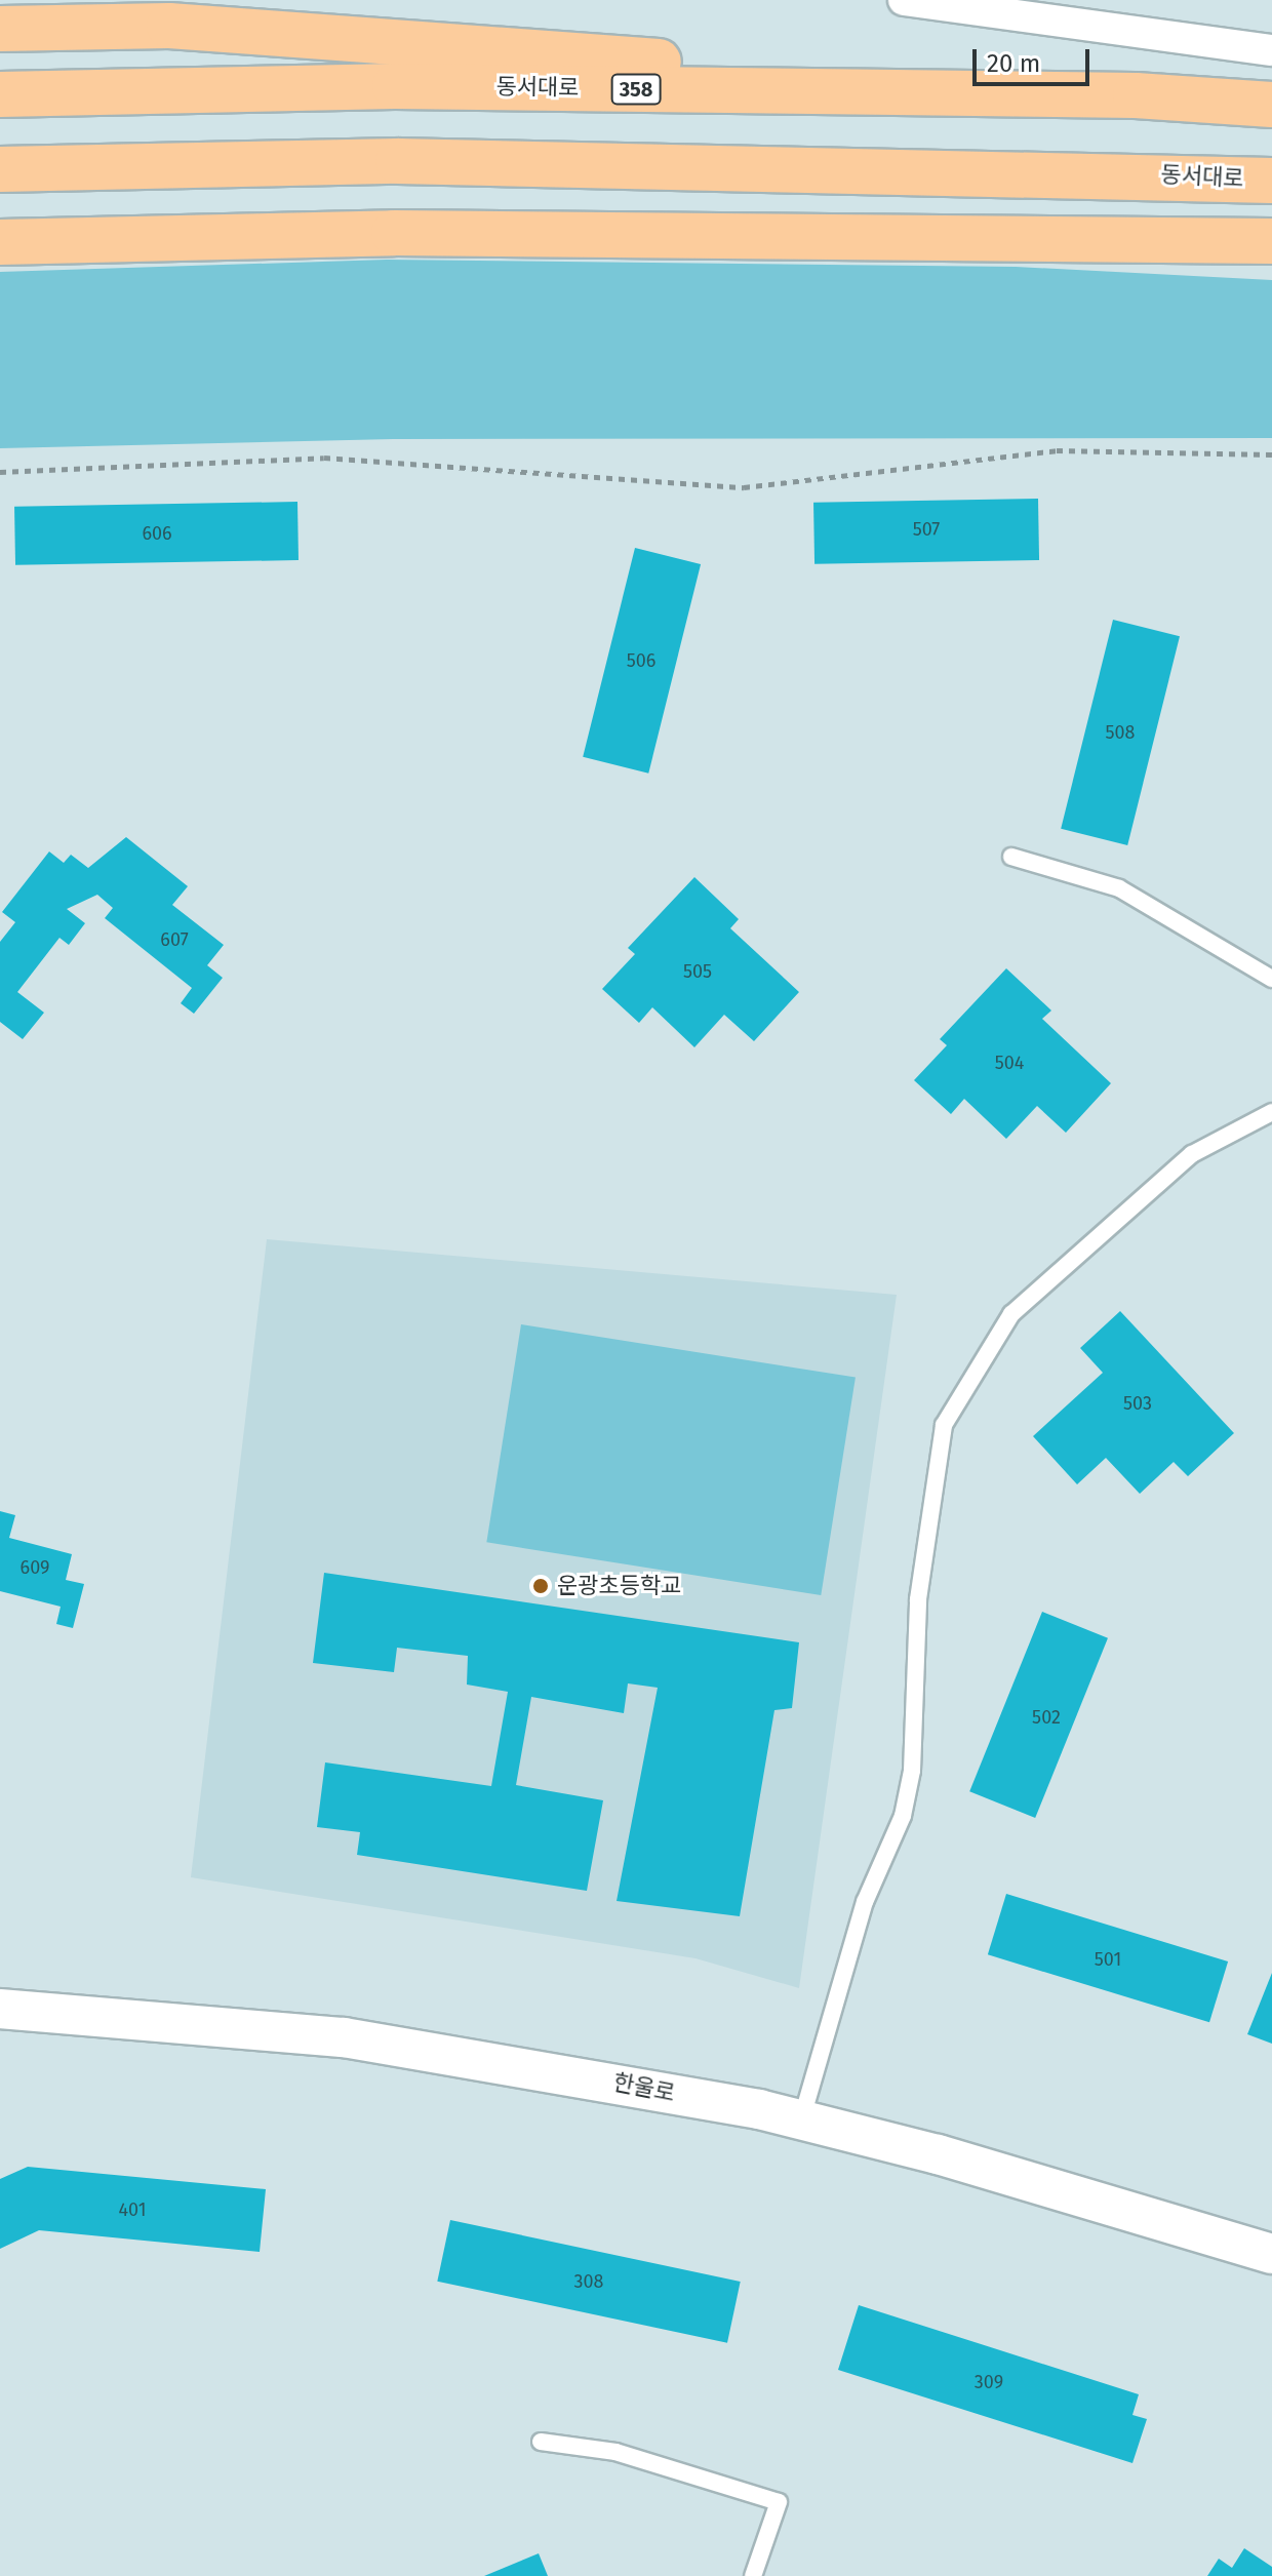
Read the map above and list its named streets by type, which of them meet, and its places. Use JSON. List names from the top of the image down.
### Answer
{
  "streets": {
    "highway": ["동서대로", "358"],
    "street": ["한울로"]
  },
  "places": ["운광초등학교"],
  "house_numbers": [
    "507",
    "606",
    "506",
    "508",
    "607",
    "505",
    "504",
    "503",
    "609",
    "502",
    "501",
    "401",
    "308",
    "309"
  ],
  "scale_bar": "20 m"
}
